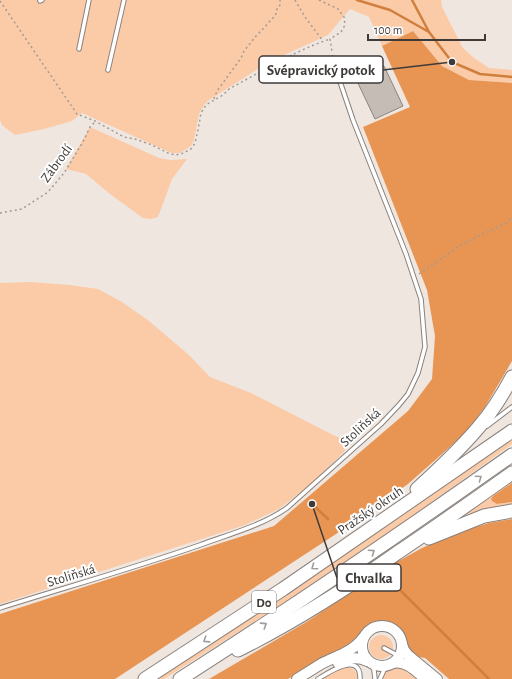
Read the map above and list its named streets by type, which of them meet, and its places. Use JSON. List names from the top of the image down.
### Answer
{
  "streets": {
    "highway": ["Pražský okruh", "D0"],
    "lane": ["Stoliňská"],
    "path": ["Zábrodí"]
  },
  "places": ["Svépravický potok", "Chvalka"],
  "scale_bar": "100 m"
}
